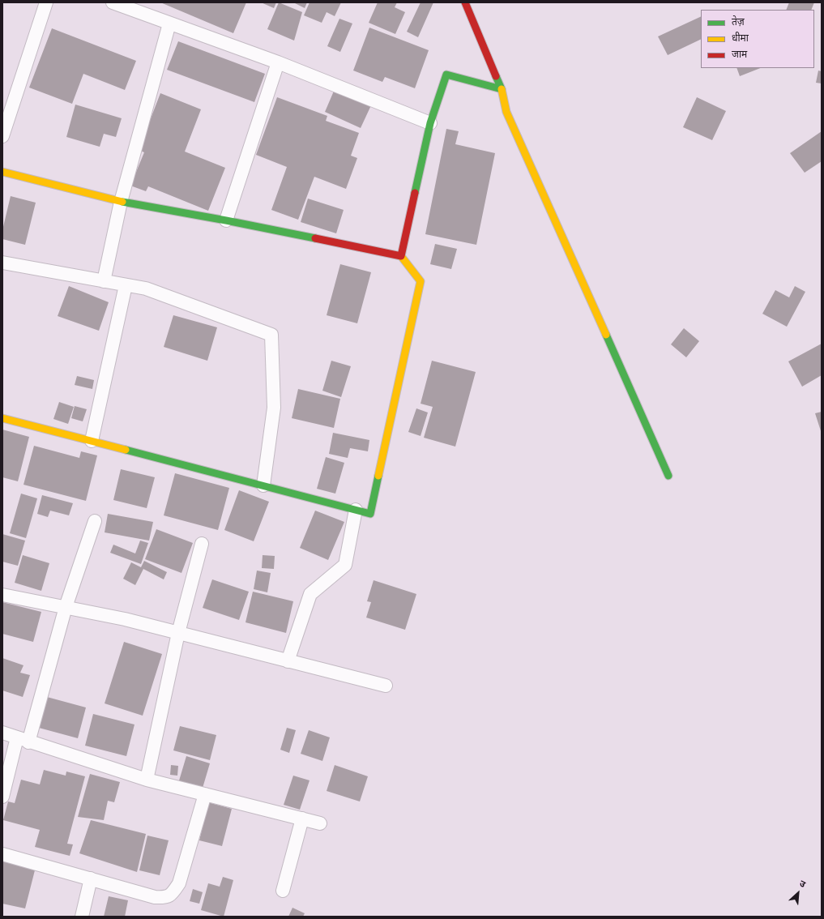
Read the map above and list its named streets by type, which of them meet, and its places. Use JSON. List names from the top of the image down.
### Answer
{
  "legend": ["तेज़", "धीमा", "जाम"],
  "north": "top right"
}
